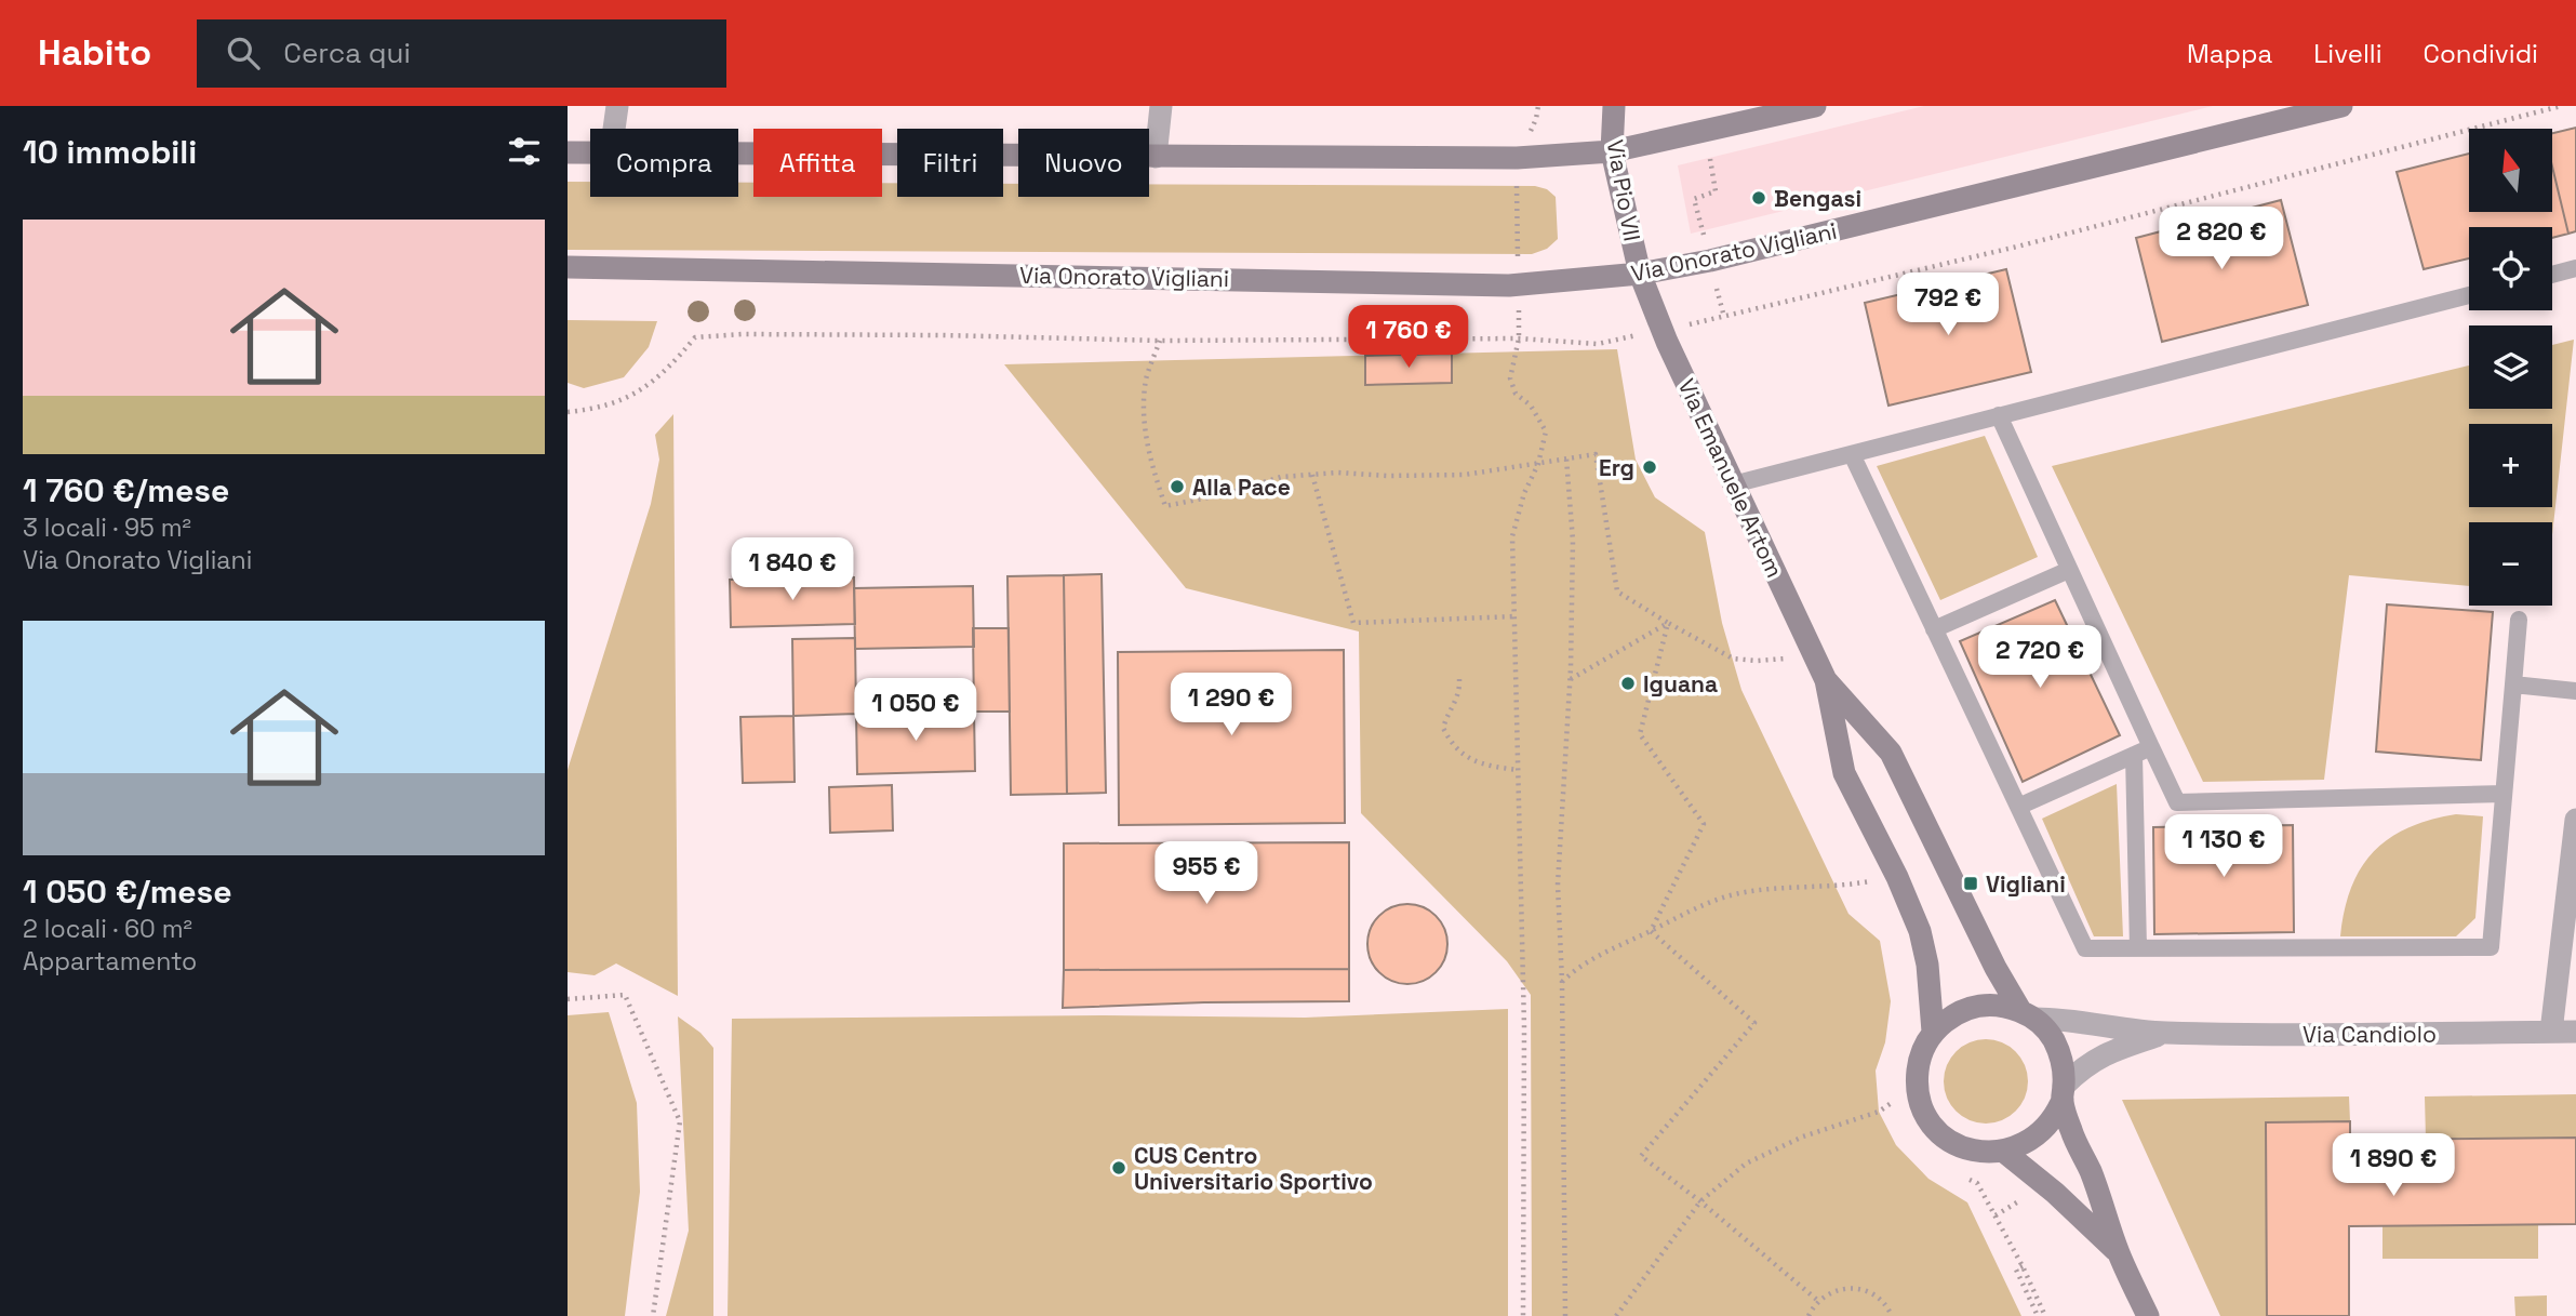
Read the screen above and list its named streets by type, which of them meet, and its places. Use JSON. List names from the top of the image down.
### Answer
{
  "streets": {
    "main road": ["Via Pio VII", "Via Onorato Vigliani", "Via Emanuele Artom"],
    "street": ["Via Candiolo"]
  },
  "crossings": [
    ["Via Pio VII", "Via Onorato Vigliani"],
    ["Via Pio VII", "Via Emanuele Artom"],
    ["Via Onorato Vigliani", "Via Emanuele Artom"],
    ["Via Emanuele Artom", "Via Candiolo"]
  ],
  "places": {
    "other": [
      "Bengasi",
      "Erg",
      "Alla Pace",
      "Iguana",
      "CUS Centro Universitario Sportivo"
    ],
    "transit": ["Vigliani"]
  },
  "north": "top",
  "page": {
    "header": "Habito",
    "search": "Cerca qui",
    "nav": ["Mappa", "Livelli", "Condividi"],
    "heading": "10 immobili",
    "map_buttons": ["+", "−"],
    "chip": [
      "Compra",
      "Affitta",
      "Filtri",
      "Nuovo"
    ],
    "list": [
      {
        "name": "1 760 €/mese",
        "note": "3 locali · 95 m² · Via Onorato Vigliani"
      },
      {
        "name": "1 050 €/mese",
        "note": "2 locali · 60 m² · Appartamento"
      }
    ],
    "price": [
      "2 820 €",
      "792 €",
      "1 760 €",
      "1 840 €",
      "2 720 €",
      "1 290 €",
      "1 050 €",
      "1 130 €",
      "955 €",
      "1 890 €"
    ]
  }
}
